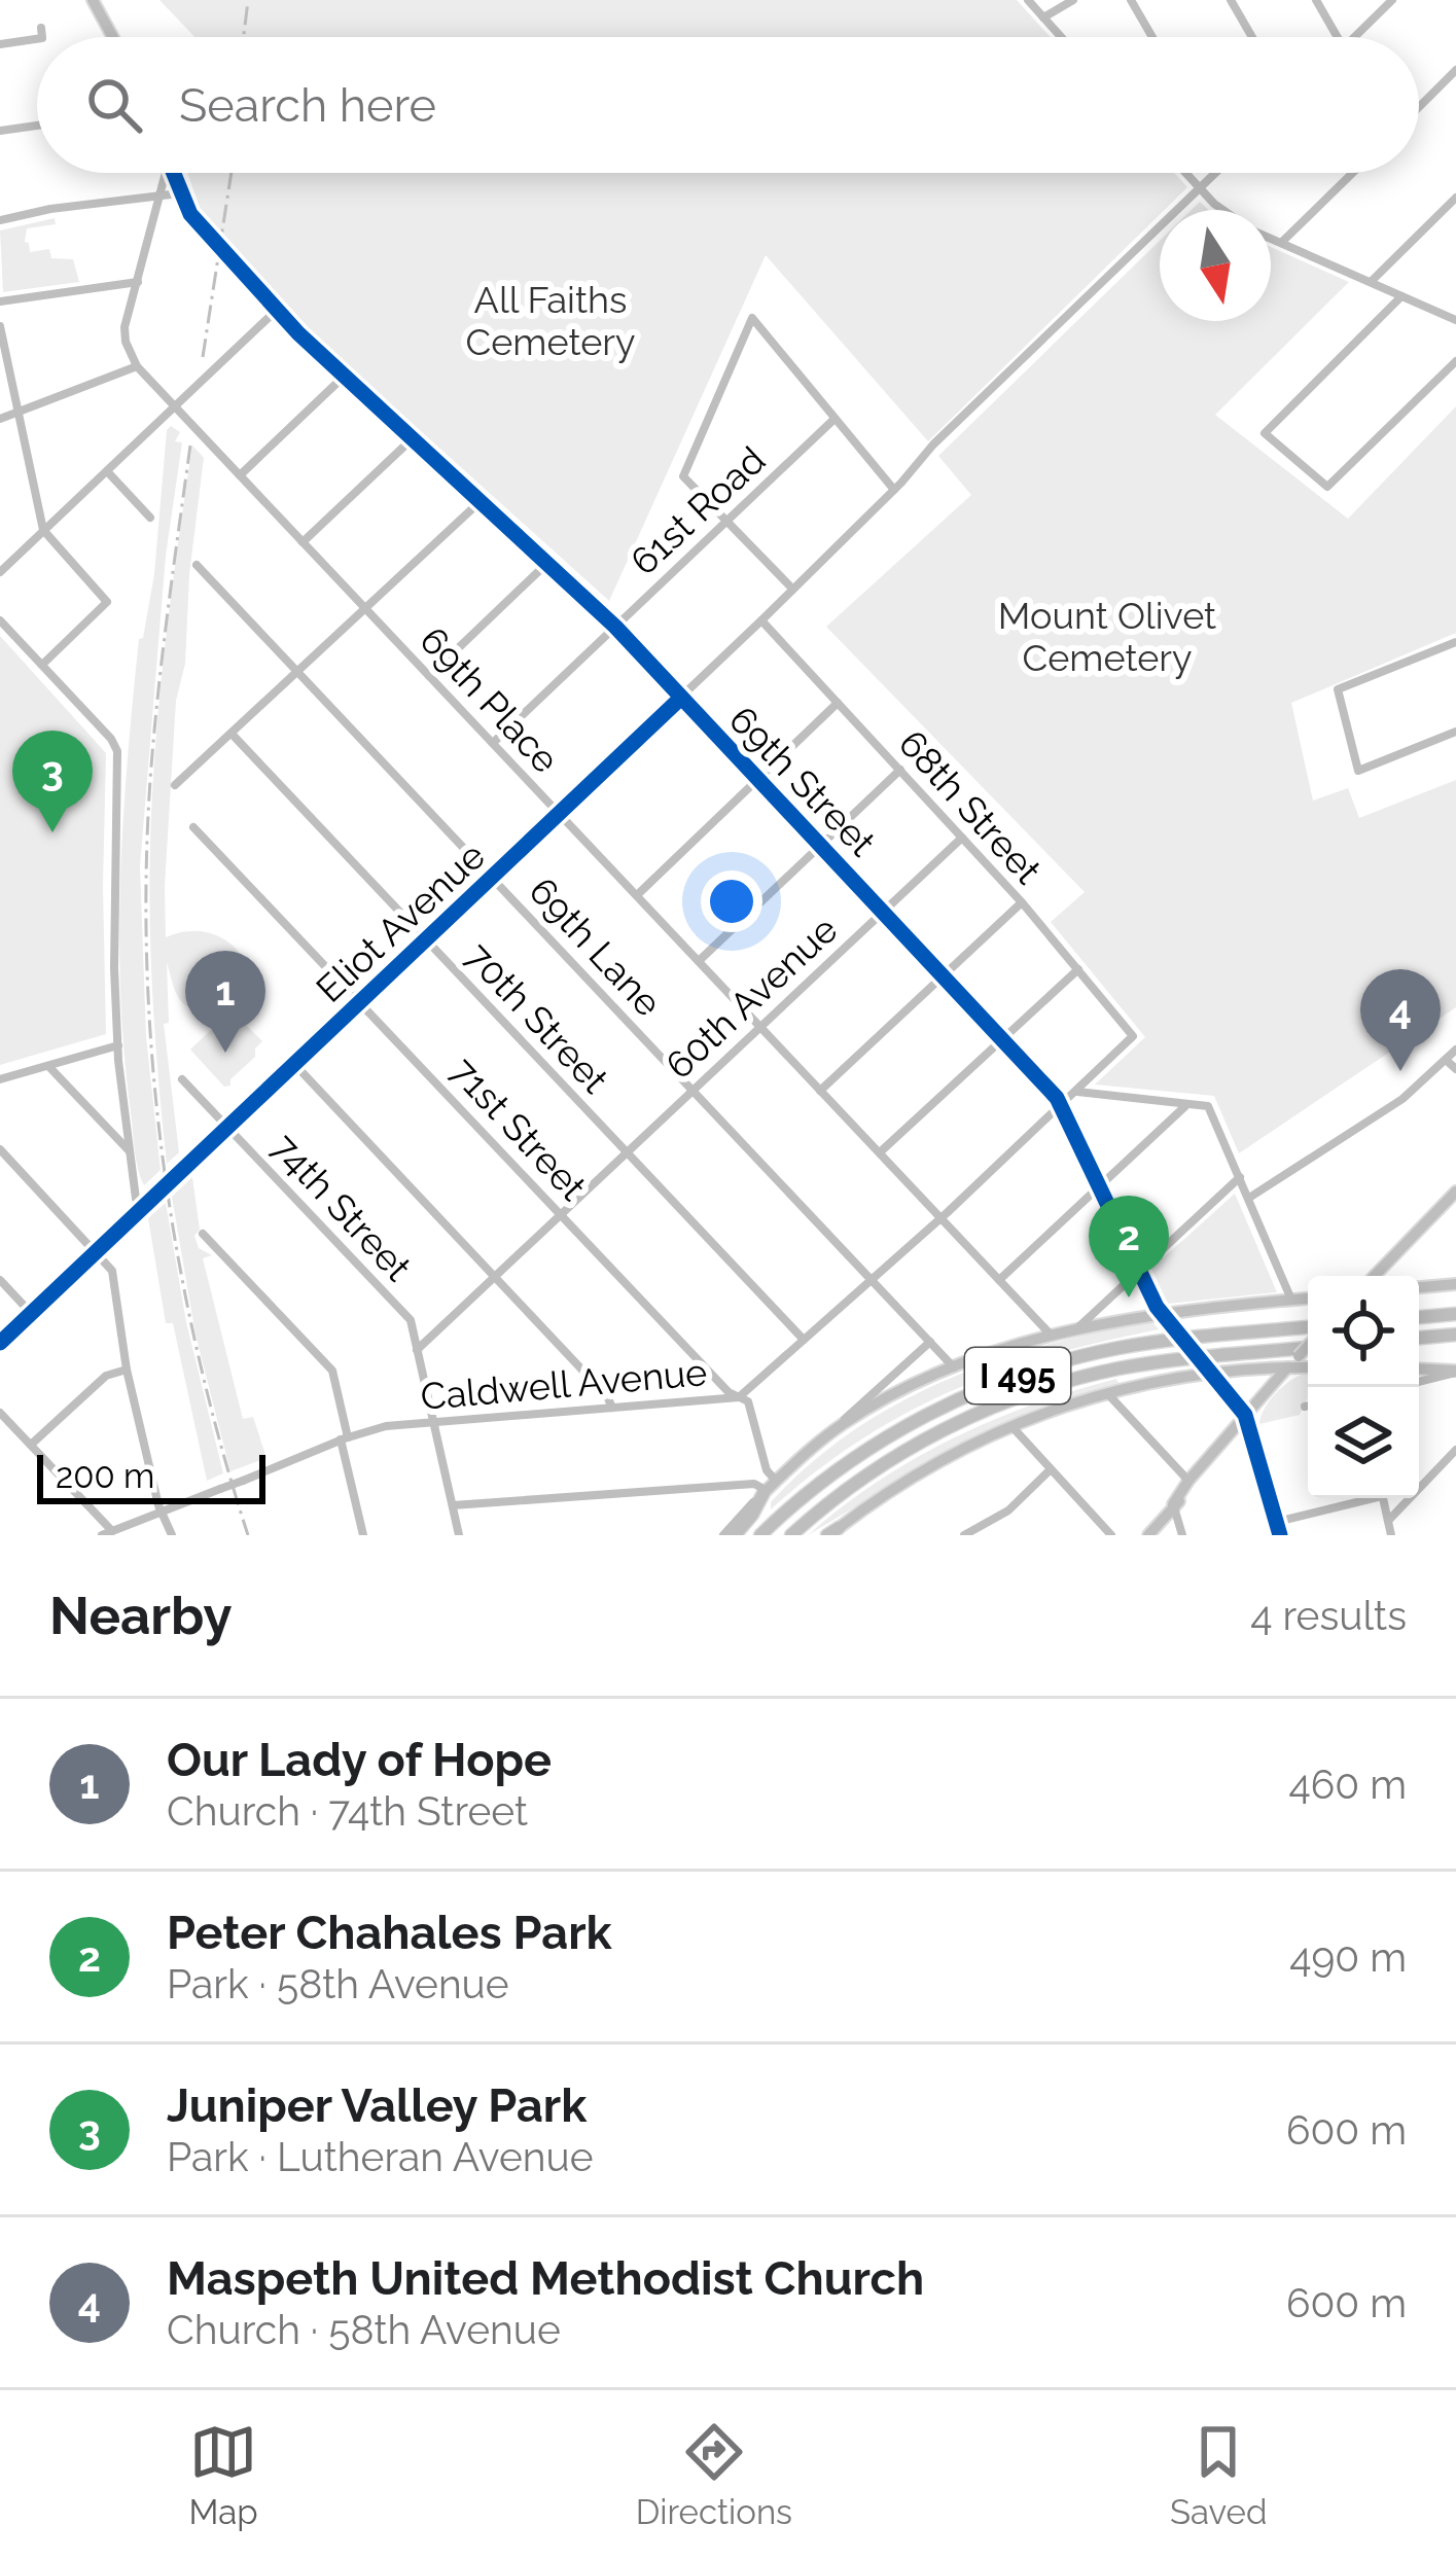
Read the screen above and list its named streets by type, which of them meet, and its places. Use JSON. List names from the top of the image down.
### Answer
{
  "streets": {
    "highway": ["I 495"],
    "main road": ["69th Street"],
    "street": [
      "61st Road",
      "69th Place",
      "68th Street",
      "Eliot Avenue",
      "69th Lane",
      "60th Avenue",
      "70th Street",
      "71st Street",
      "74th Street",
      "Caldwell Avenue"
    ]
  },
  "crossings": [
    ["61st Road", "69th Place"],
    ["61st Road", "69th Street"],
    ["69th Place", "Eliot Avenue"],
    ["69th Place", "60th Avenue"],
    ["69th Place", "Caldwell Avenue"],
    ["69th Street", "Eliot Avenue"],
    ["69th Street", "60th Avenue"],
    ["69th Street", "Caldwell Avenue"],
    ["68th Street", "Eliot Avenue"],
    ["68th Street", "60th Avenue"],
    ["68th Street", "Caldwell Avenue"],
    ["Eliot Avenue", "69th Lane"],
    ["Eliot Avenue", "70th Street"],
    ["Eliot Avenue", "71st Street"],
    ["Eliot Avenue", "74th Street"],
    ["69th Lane", "60th Avenue"],
    ["69th Lane", "Caldwell Avenue"],
    ["60th Avenue", "70th Street"],
    ["60th Avenue", "71st Street"],
    ["60th Avenue", "74th Street"],
    ["70th Street", "Caldwell Avenue"],
    ["71st Street", "Caldwell Avenue"],
    ["74th Street", "Caldwell Avenue"]
  ],
  "parks": ["All Faiths Cemetery", "Mount Olivet Cemetery"],
  "scale_bar": "200 m",
  "north": "bottom",
  "page": {
    "search": "Search here",
    "pins": [
      "3",
      "1",
      "4",
      "2"
    ],
    "scale": "200 m",
    "heading": ["Nearby", "4 results"],
    "list": [
      {
        "mark": "1",
        "name": "Our Lady of Hope",
        "note": "Church · 74th Street",
        "value": "460 m"
      },
      {
        "mark": "2",
        "name": "Peter Chahales Park",
        "note": "Park · 58th Avenue",
        "value": "490 m"
      },
      {
        "mark": "3",
        "name": "Juniper Valley Park",
        "note": "Park · Lutheran Avenue",
        "value": "600 m"
      },
      {
        "mark": "4",
        "name": "Maspeth United Methodist Church",
        "note": "Church · 58th Avenue",
        "value": "600 m"
      }
    ],
    "nav": ["Map", "Directions", "Saved"]
  }
}
